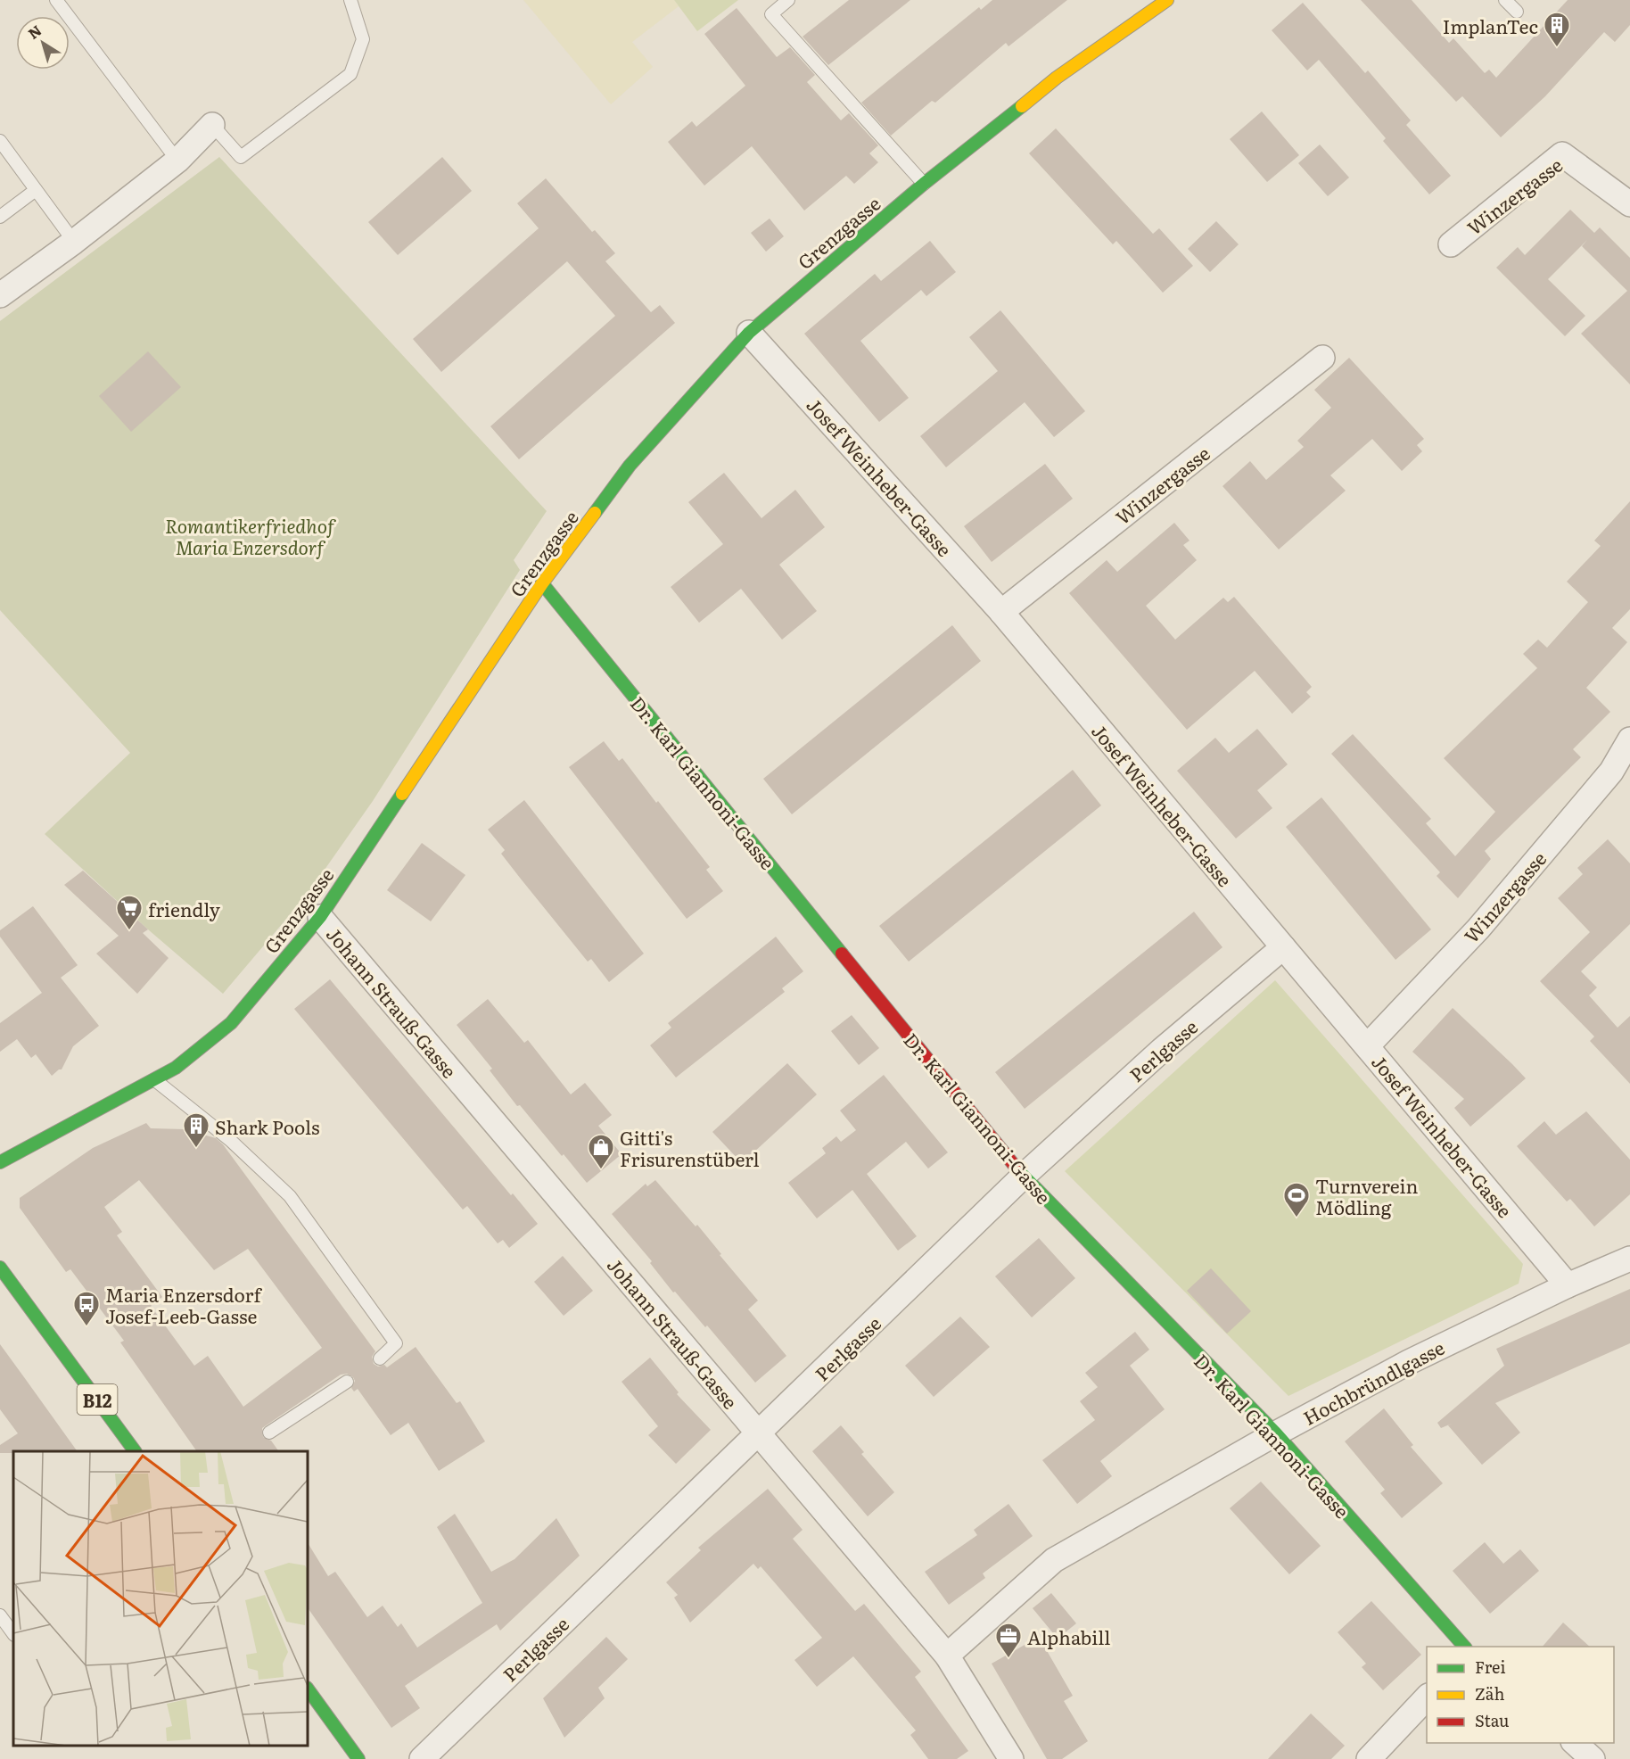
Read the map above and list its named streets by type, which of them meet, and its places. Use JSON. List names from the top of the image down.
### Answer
{
  "streets": {
    "street": [
      "Winzergasse",
      "Grenzgasse",
      "Josef Weinheber-Gasse",
      "Dr. Karl Giannoni-Gasse",
      "Johann Strauß-Gasse",
      "Perlgasse",
      "Hochbründlgasse",
      "B12"
    ]
  },
  "crossings": [
    ["Winzergasse", "Josef Weinheber-Gasse"],
    ["Grenzgasse", "Josef Weinheber-Gasse"],
    ["Grenzgasse", "Dr. Karl Giannoni-Gasse"],
    ["Grenzgasse", "Johann Strauß-Gasse"],
    ["Josef Weinheber-Gasse", "Perlgasse"],
    ["Josef Weinheber-Gasse", "Hochbründlgasse"],
    ["Dr. Karl Giannoni-Gasse", "Perlgasse"],
    ["Dr. Karl Giannoni-Gasse", "Hochbründlgasse"],
    ["Johann Strauß-Gasse", "Perlgasse"],
    ["Johann Strauß-Gasse", "Hochbründlgasse"]
  ],
  "parks": ["Romantikerfriedhof Maria Enzersdorf"],
  "places": {
    "building": ["ImplanTec", "Shark Pools"],
    "supermarket": ["friendly"],
    "shop": ["Gitti's Frisurenstüberl"],
    "sports": ["Turnverein Mödling"],
    "bus stop": ["Maria Enzersdorf Josef-Leeb-Gasse"],
    "office": ["Alphabill"]
  },
  "legend": ["Frei", "Zäh", "Stau"],
  "north": "top left"
}
